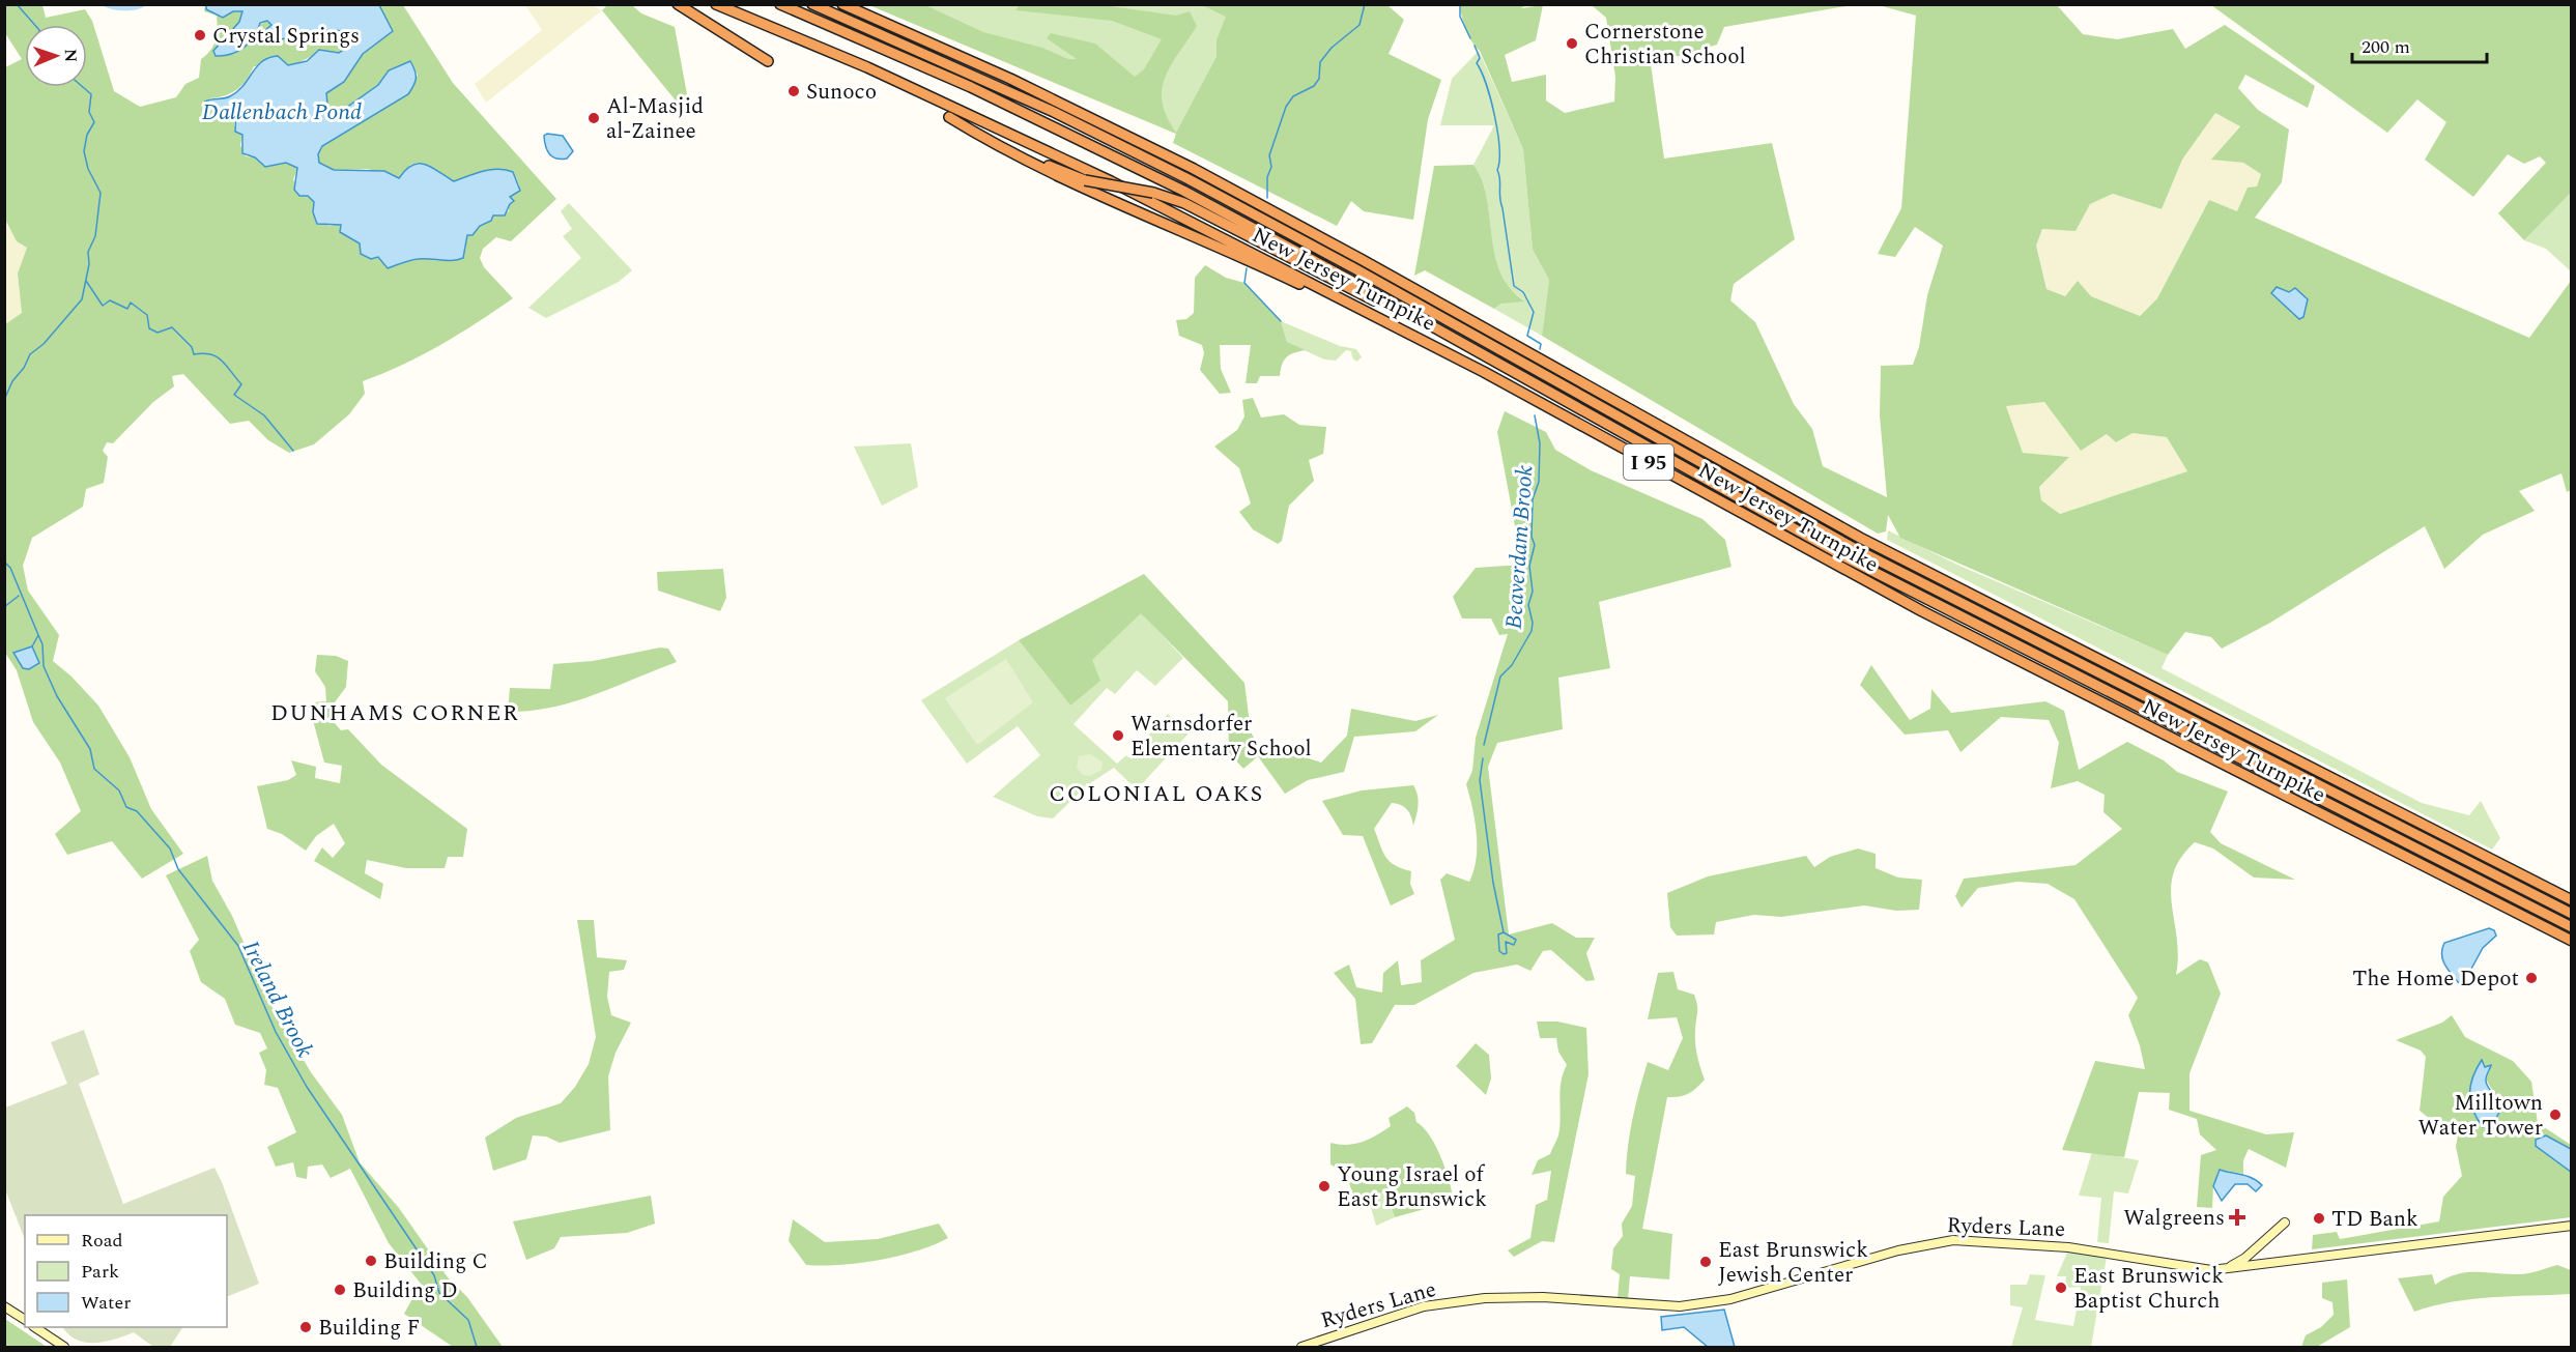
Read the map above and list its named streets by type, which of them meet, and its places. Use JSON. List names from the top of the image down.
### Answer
{
  "streets": {
    "highway": ["New Jersey Turnpike", "I 95"],
    "main road": ["Ryders Lane"]
  },
  "districts": ["DUNHAMS CORNER", "COLONIAL OAKS"],
  "water": ["Dallenbach Pond", "Beaverdam Brook", "Ireland Brook"],
  "places": {
    "other": [
      "Crystal Springs",
      "Cornerstone Christian School",
      "Sunoco",
      "Al-Masjid al-Zainee",
      "Warnsdorfer Elementary School",
      "The Home Depot",
      "Milltown Water Tower",
      "Young Israel of East Brunswick",
      "TD Bank",
      "Building C",
      "East Brunswick Jewish Center",
      "East Brunswick Baptist Church",
      "Building D",
      "Building F"
    ],
    "health": ["Walgreens"]
  },
  "legend": ["Road", "Park", "Water"],
  "scale_bar": "200 m",
  "north": "right"
}
